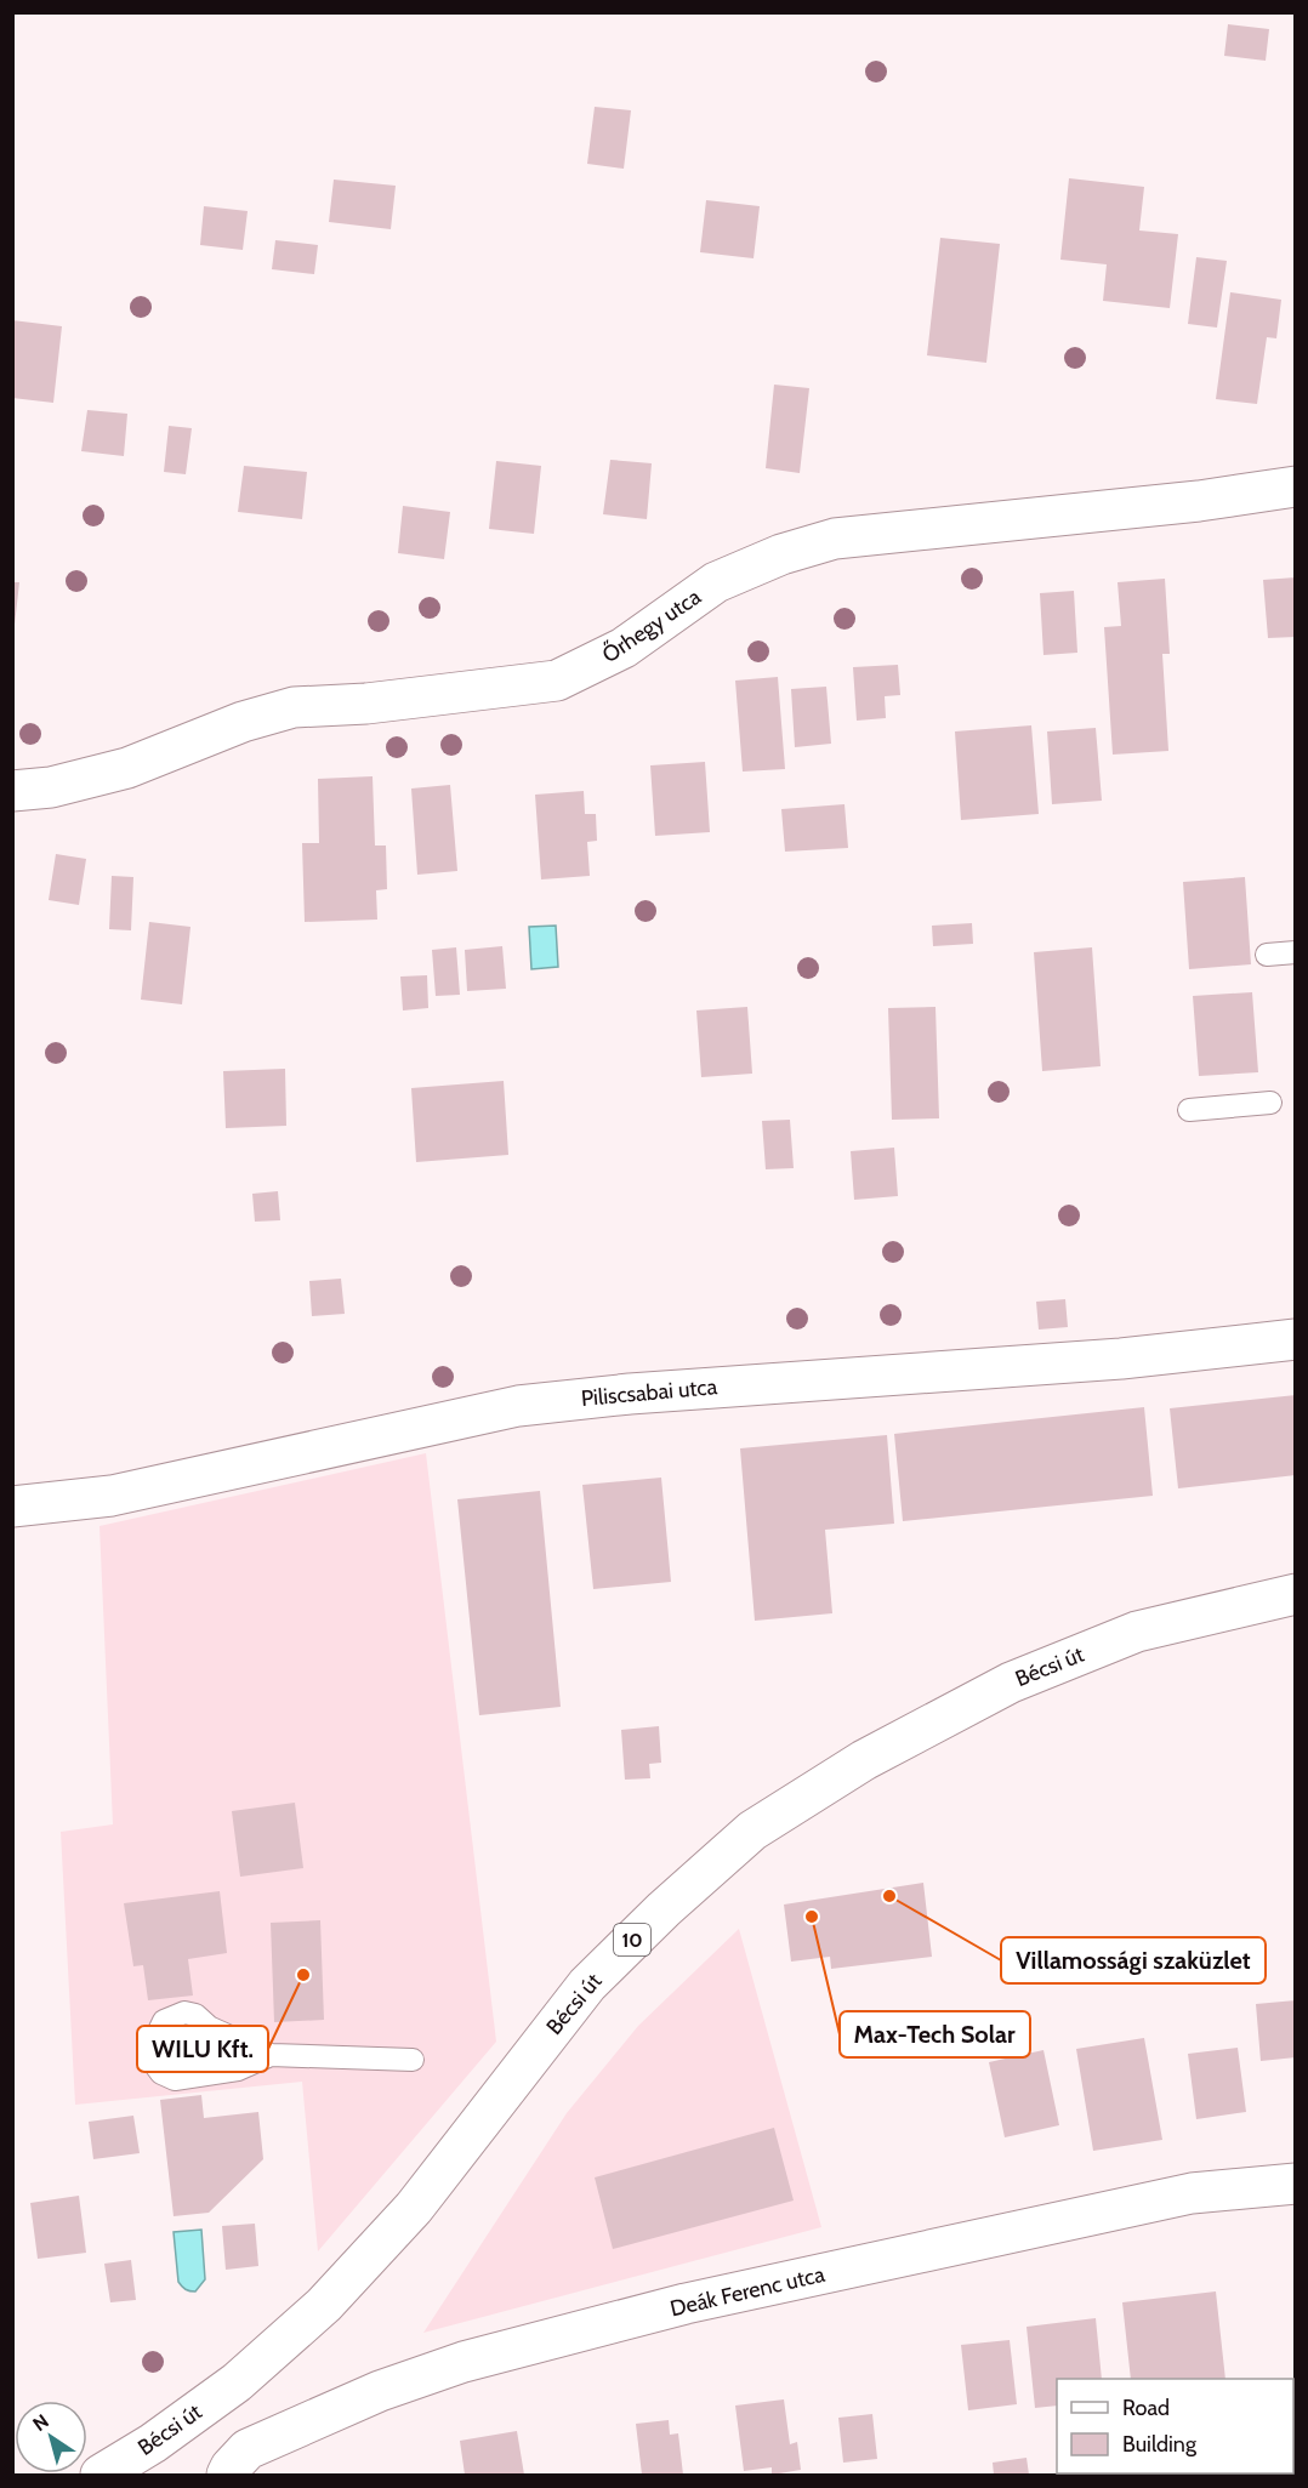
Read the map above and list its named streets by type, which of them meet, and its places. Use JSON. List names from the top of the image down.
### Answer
{
  "streets": {
    "street": [
      "Őrhegy utca",
      "Piliscsabai utca",
      "Bécsi út",
      "10",
      "Deák Ferenc utca"
    ]
  },
  "places": ["Villamossági szaküzlet", "Max-Tech Solar", "WILU Kft."],
  "legend": ["Road", "Building"],
  "north": "top left"
}
